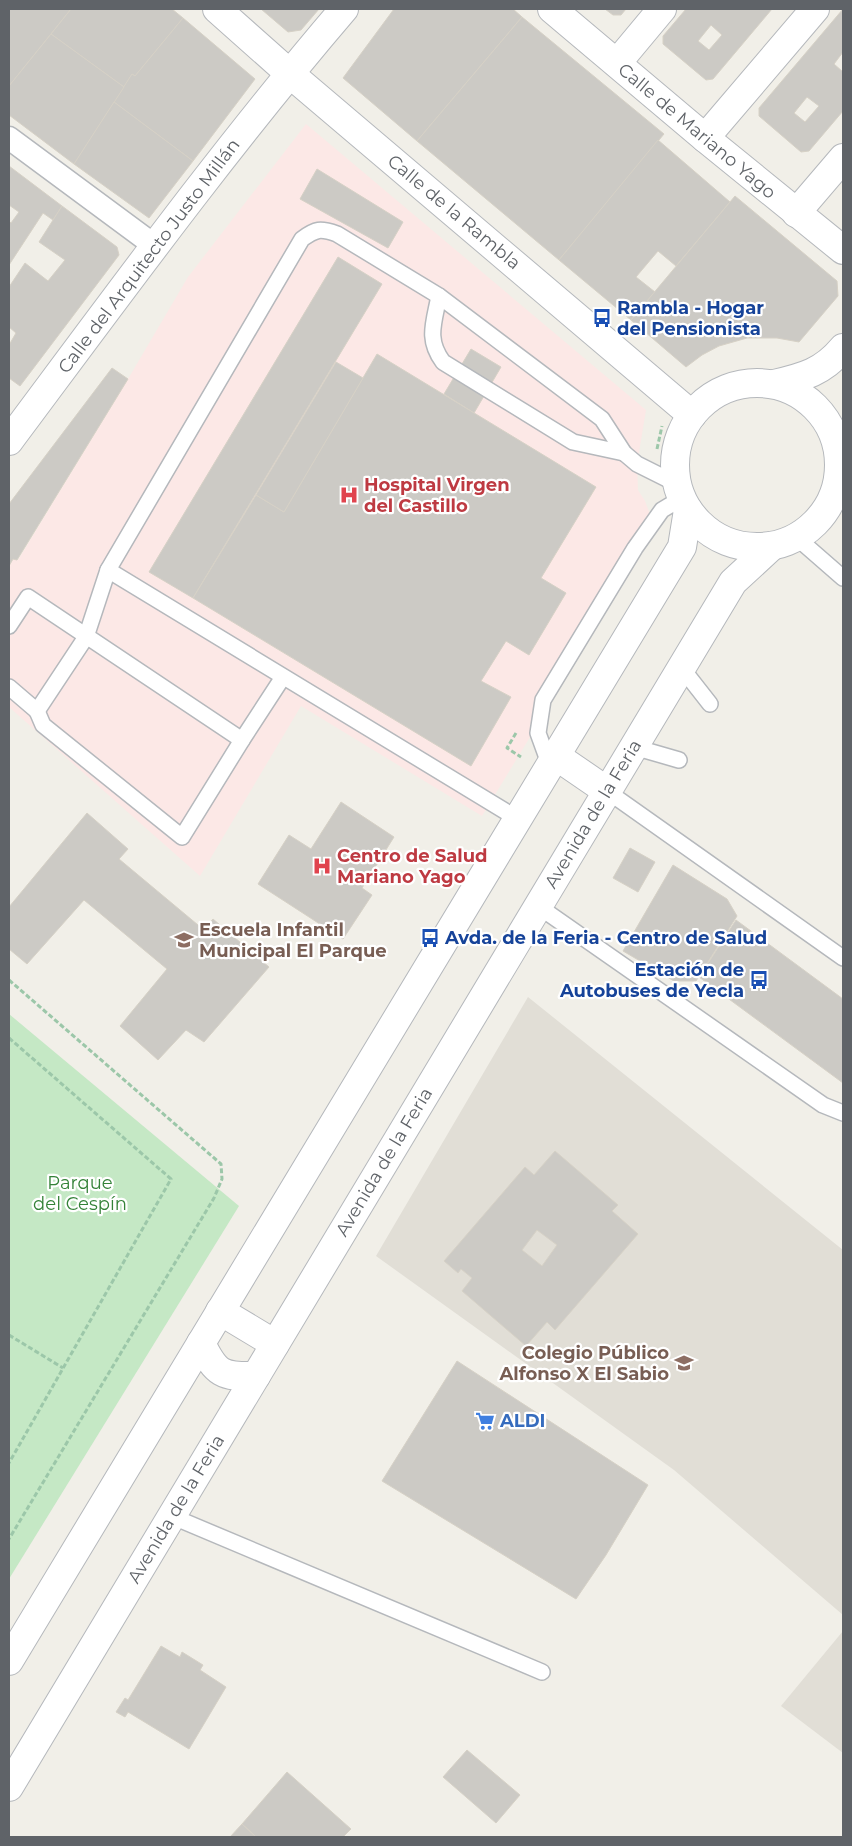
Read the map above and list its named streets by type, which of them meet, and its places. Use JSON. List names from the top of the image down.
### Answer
{
  "streets": {
    "street": [
      "Calle de Mariano Yago",
      "Calle de la Rambla",
      "Calle del Arquitecto Justo Millán",
      "Avenida de la Feria"
    ]
  },
  "crossings": [
    ["Calle de la Rambla", "Calle del Arquitecto Justo Millán"],
    ["Calle de la Rambla", "Avenida de la Feria"]
  ],
  "parks": ["Parque del Cespín"],
  "places": {
    "bus stop": ["Rambla - Hogar del Pensionista", "Avda. de la Feria - Centro de Salud", "Estación de Autobuses de Yecla"],
    "hospital": ["Hospital Virgen del Castillo", "Centro de Salud Mariano Yago"],
    "school or university": ["Escuela Infantil Municipal El Parque", "Colegio Público Alfonso X El Sabio"],
    "supermarket": ["ALDI"]
  }
}
